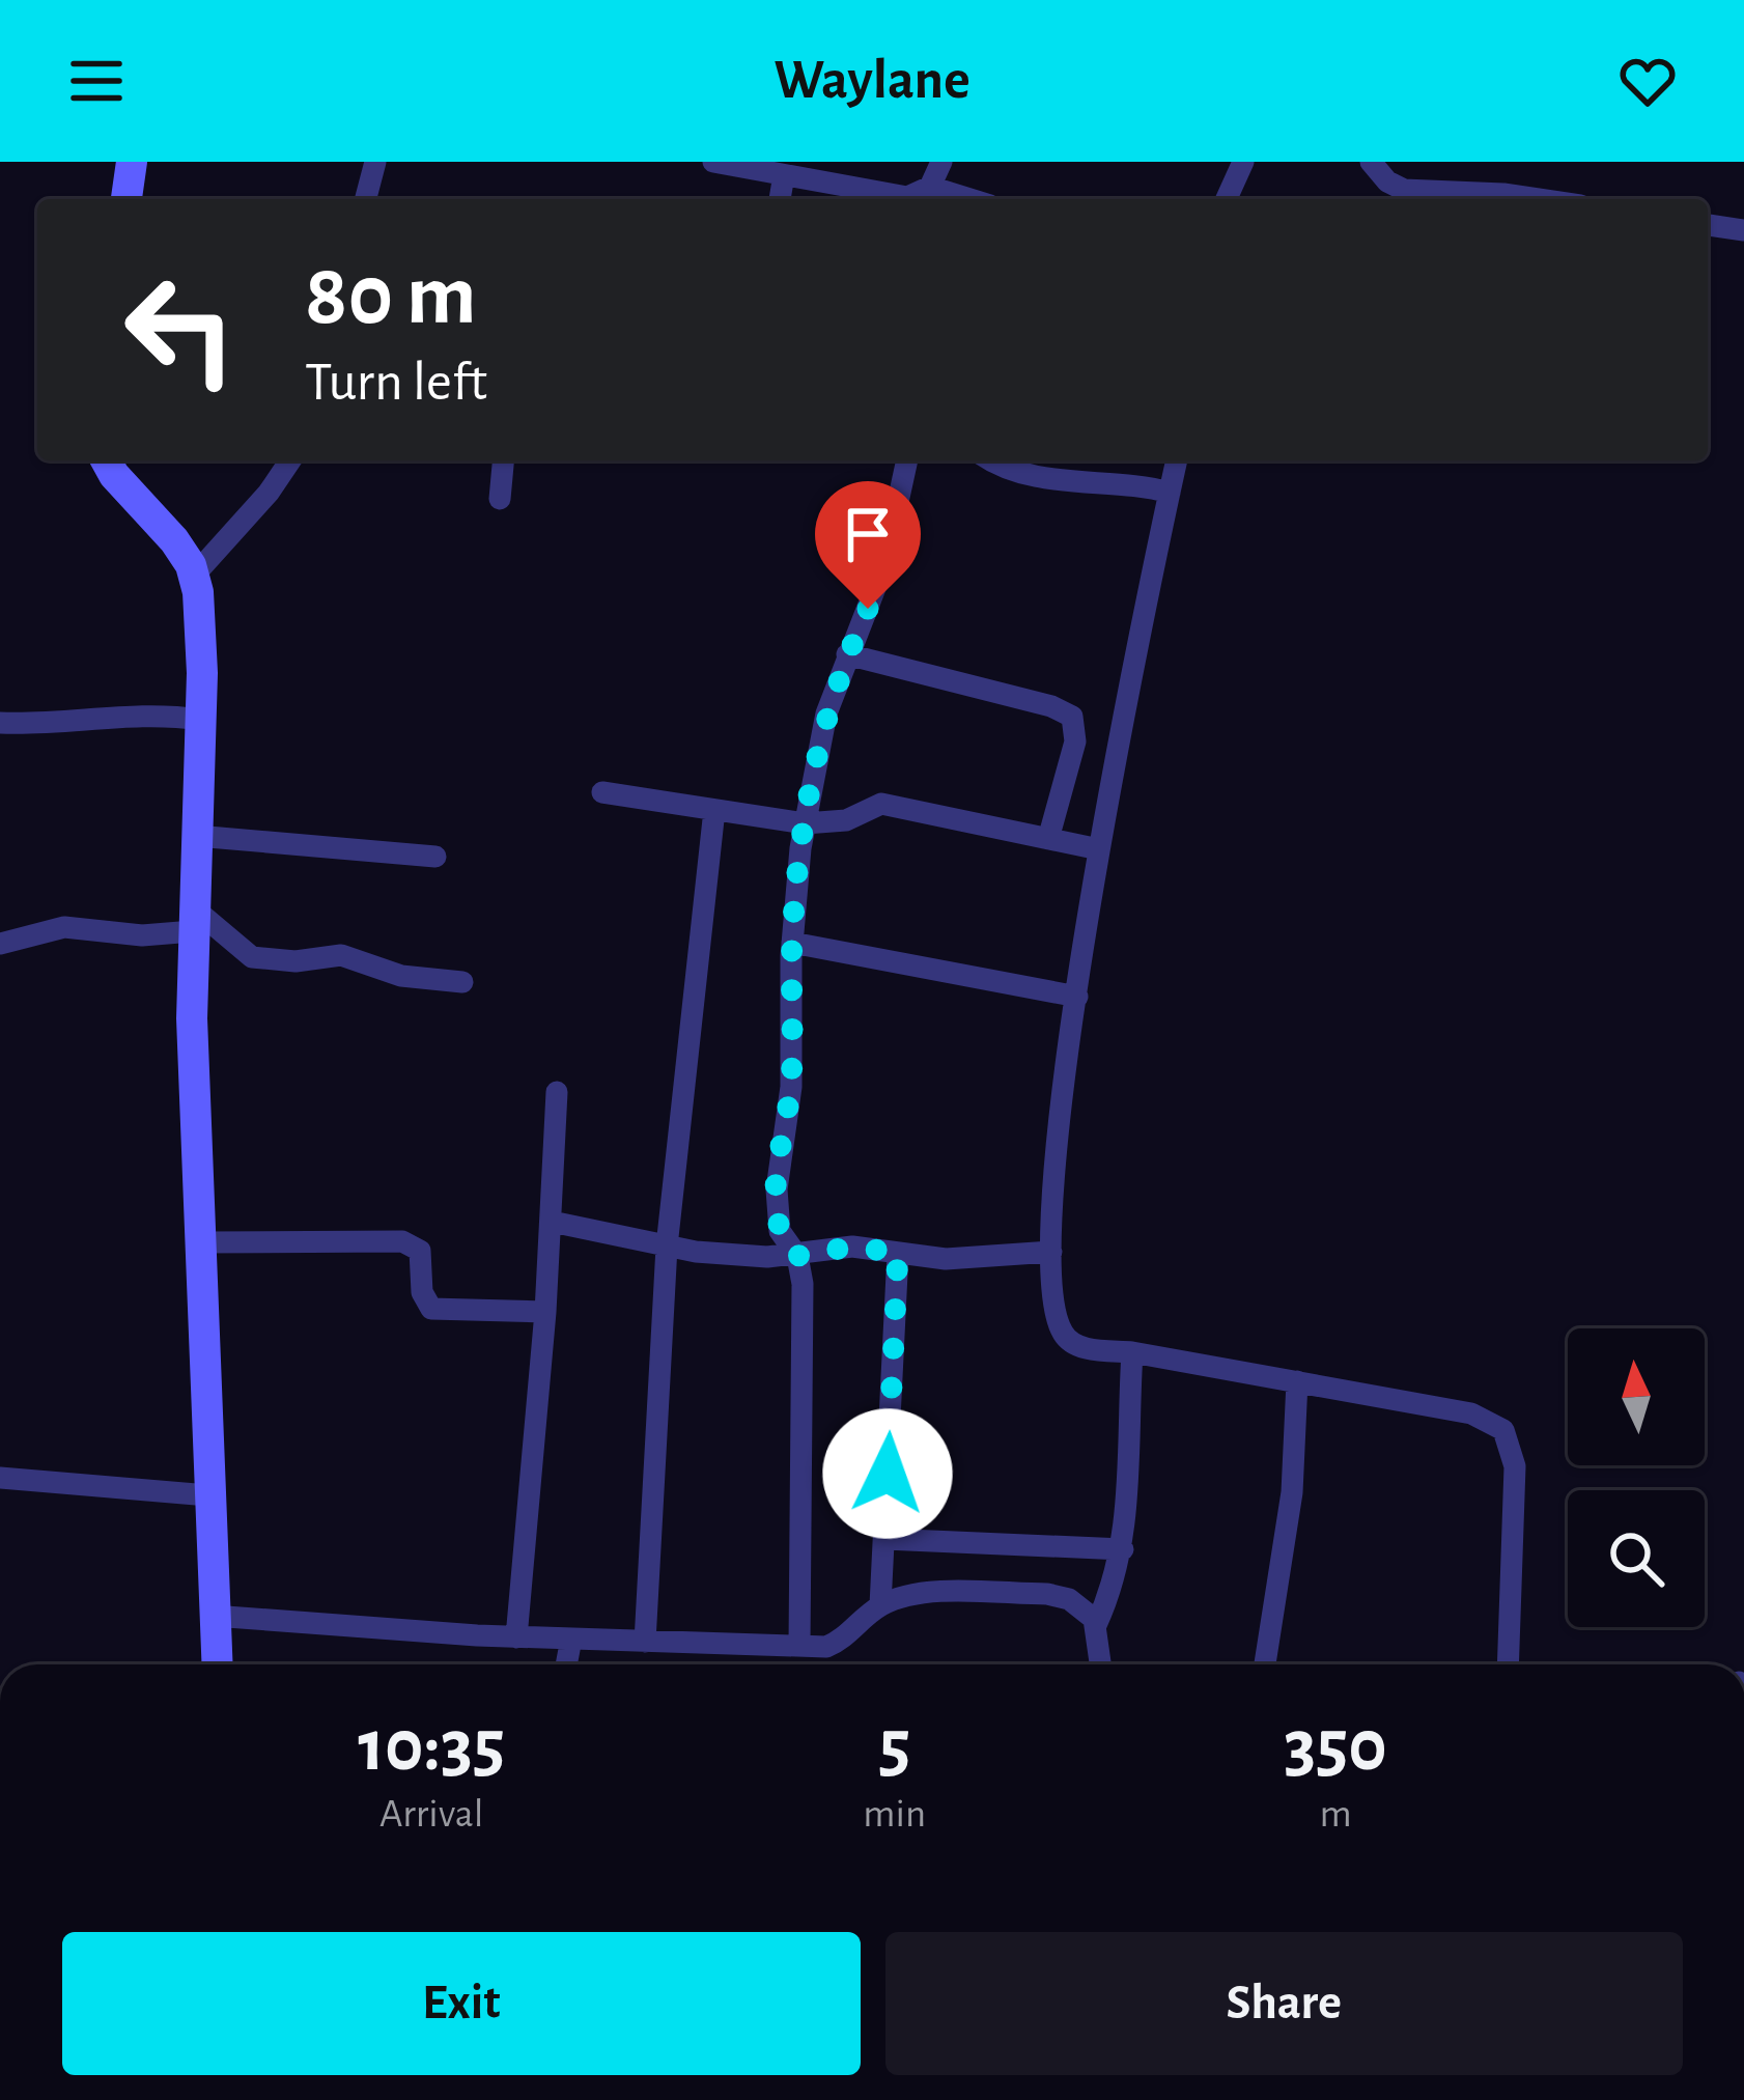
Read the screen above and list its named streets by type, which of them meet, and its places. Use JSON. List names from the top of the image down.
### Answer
{
  "north": "top",
  "page": {
    "header": "Waylane",
    "turn": ["80 m", "Turn left"],
    "eta": [
      "10:35",
      "Arrival",
      "5",
      "min",
      "350",
      "m"
    ],
    "buttons": ["Exit", "Share"]
  }
}
